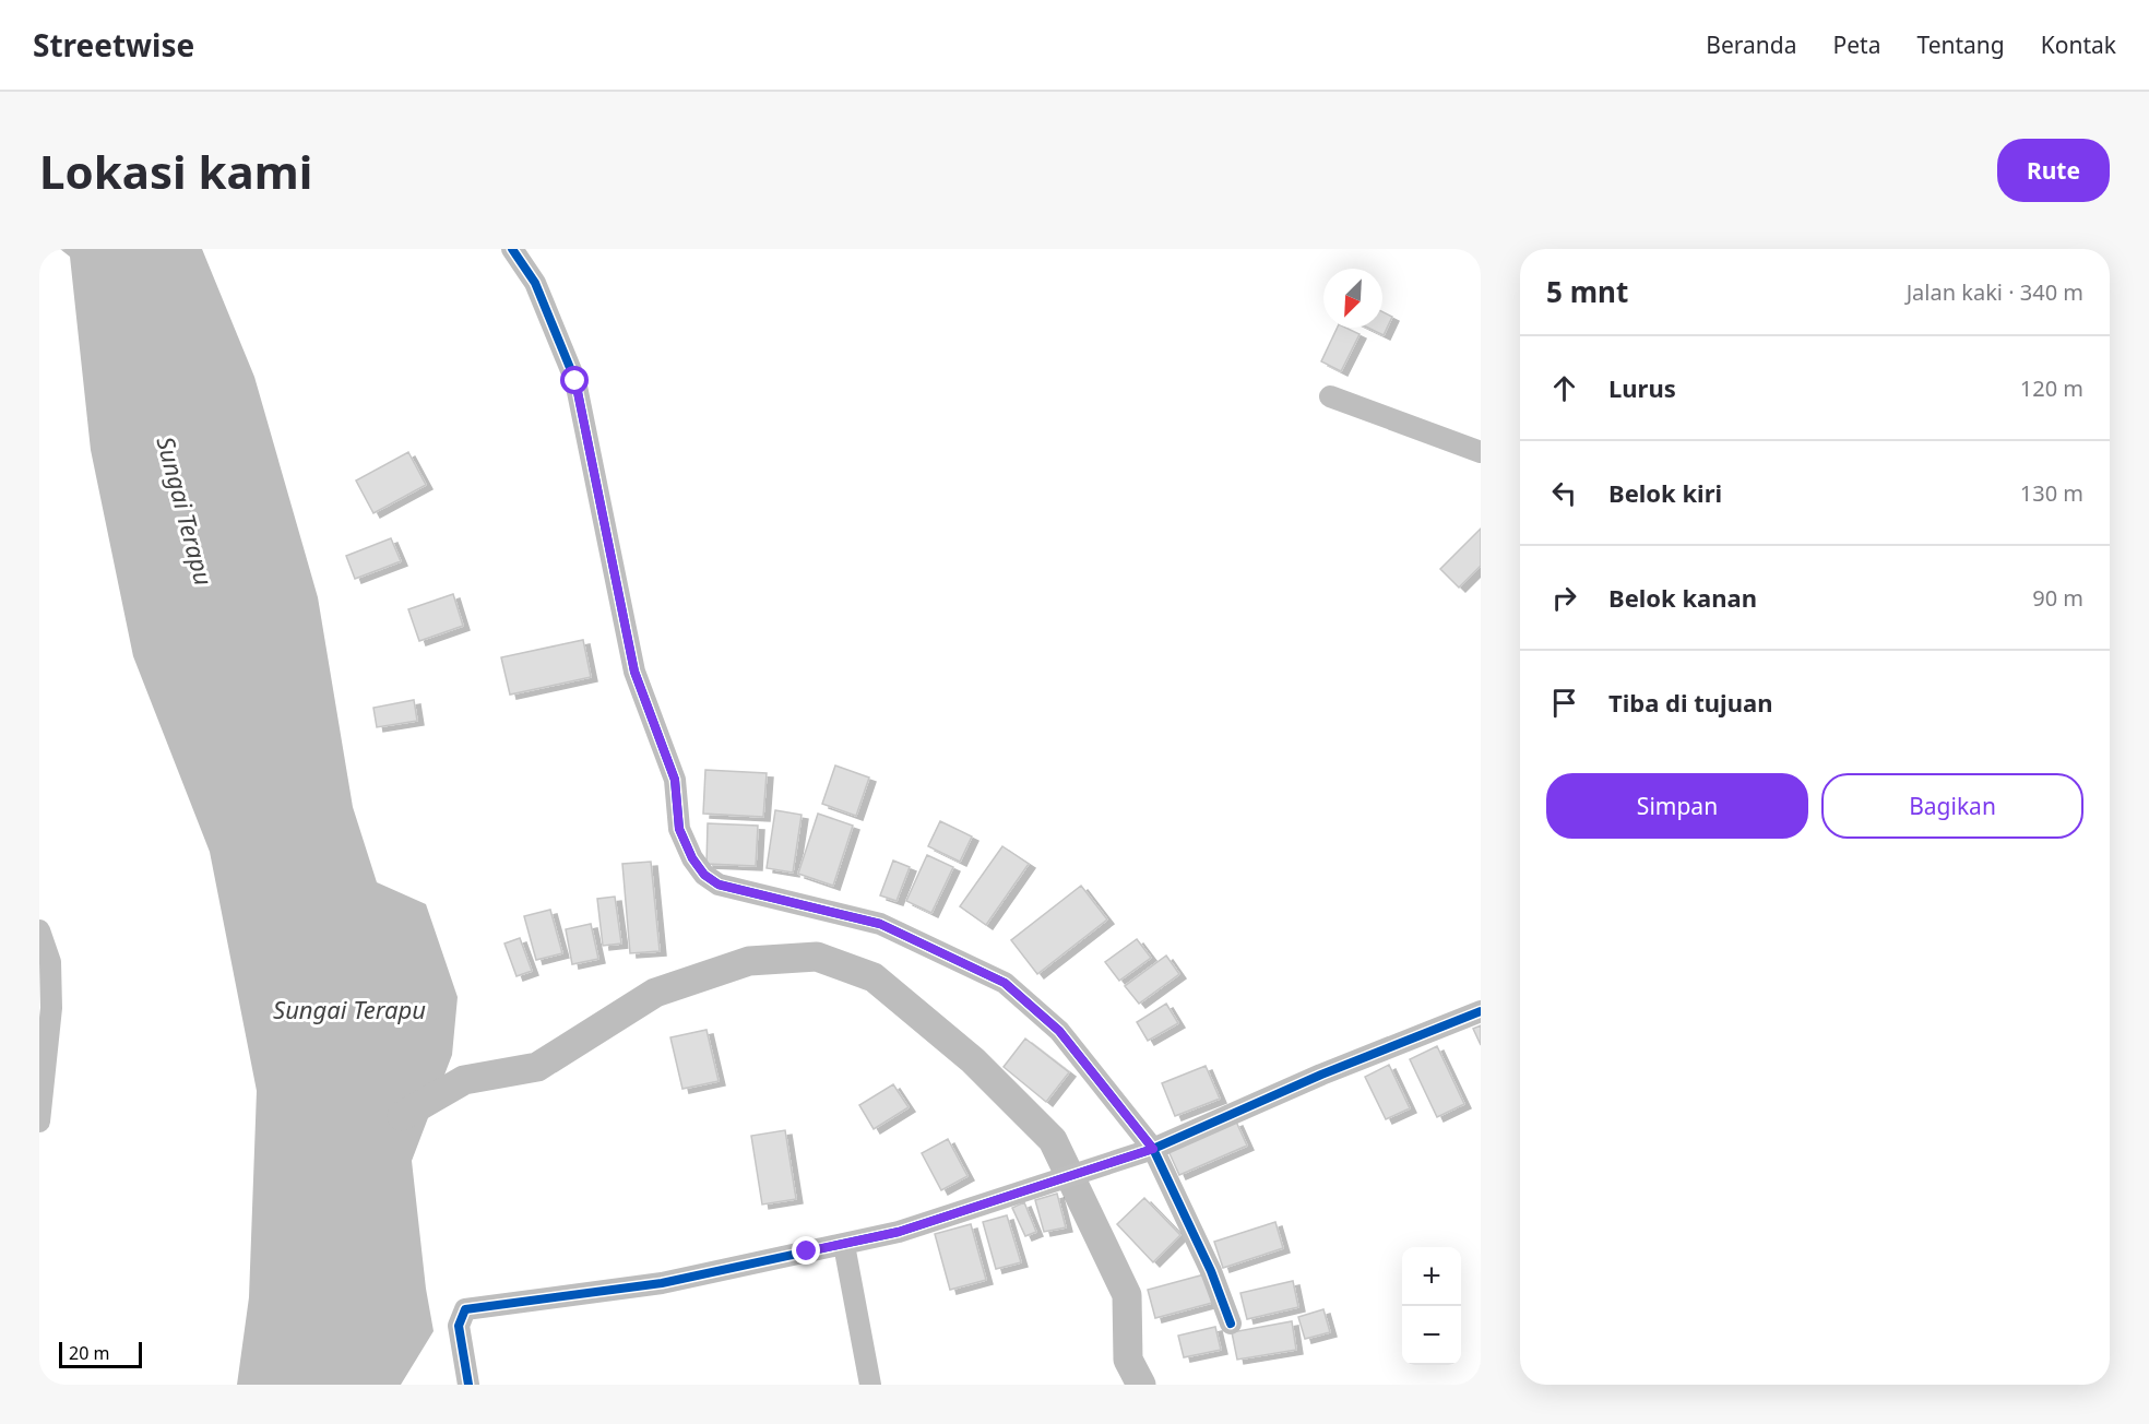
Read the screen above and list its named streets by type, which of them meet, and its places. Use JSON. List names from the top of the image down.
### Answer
{
  "water": ["Sungai Terapu"],
  "scale_bar": "20 m",
  "north": "bottom left",
  "page": {
    "header": "Streetwise",
    "nav": [
      "Beranda",
      "Peta",
      "Tentang",
      "Kontak"
    ],
    "buttons": [
      "Rute",
      ["Simpan", "Bagikan"]
    ],
    "title": "Lokasi kami",
    "heading": ["5 mnt", "Jalan kaki · 340 m"],
    "list": [
      ["Lurus", "120 m"],
      ["Belok kiri", "130 m"],
      ["Belok kanan", "90 m"],
      "Tiba di tujuan"
    ],
    "map_buttons": ["+", "−"],
    "scale": "20 m"
  }
}
